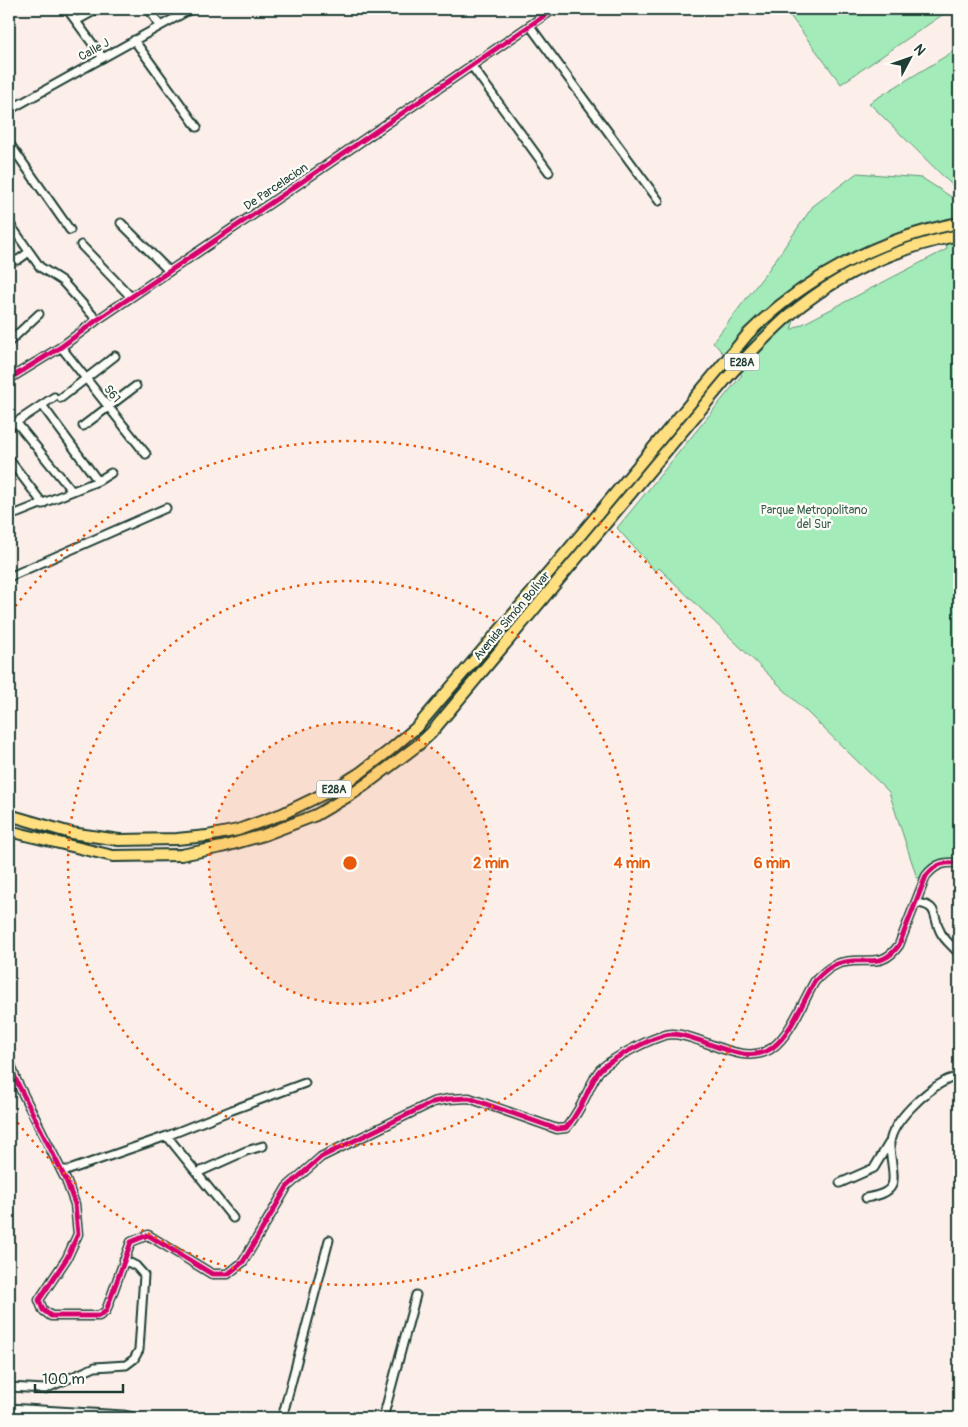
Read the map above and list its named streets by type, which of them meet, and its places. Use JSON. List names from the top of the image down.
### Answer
{
  "streets": {
    "highway": ["E28A", "Avenida Simón Bolívar"],
    "street": ["Calle J", "De Parcelacion", "S61"]
  },
  "crossings": [
    ["De Parcelacion", "S61"]
  ],
  "parks": ["Parque Metropolitano del Sur"],
  "scale_bar": "100 m",
  "north": "top right",
  "rings": ["2 min", "4 min", "6 min"]
}
